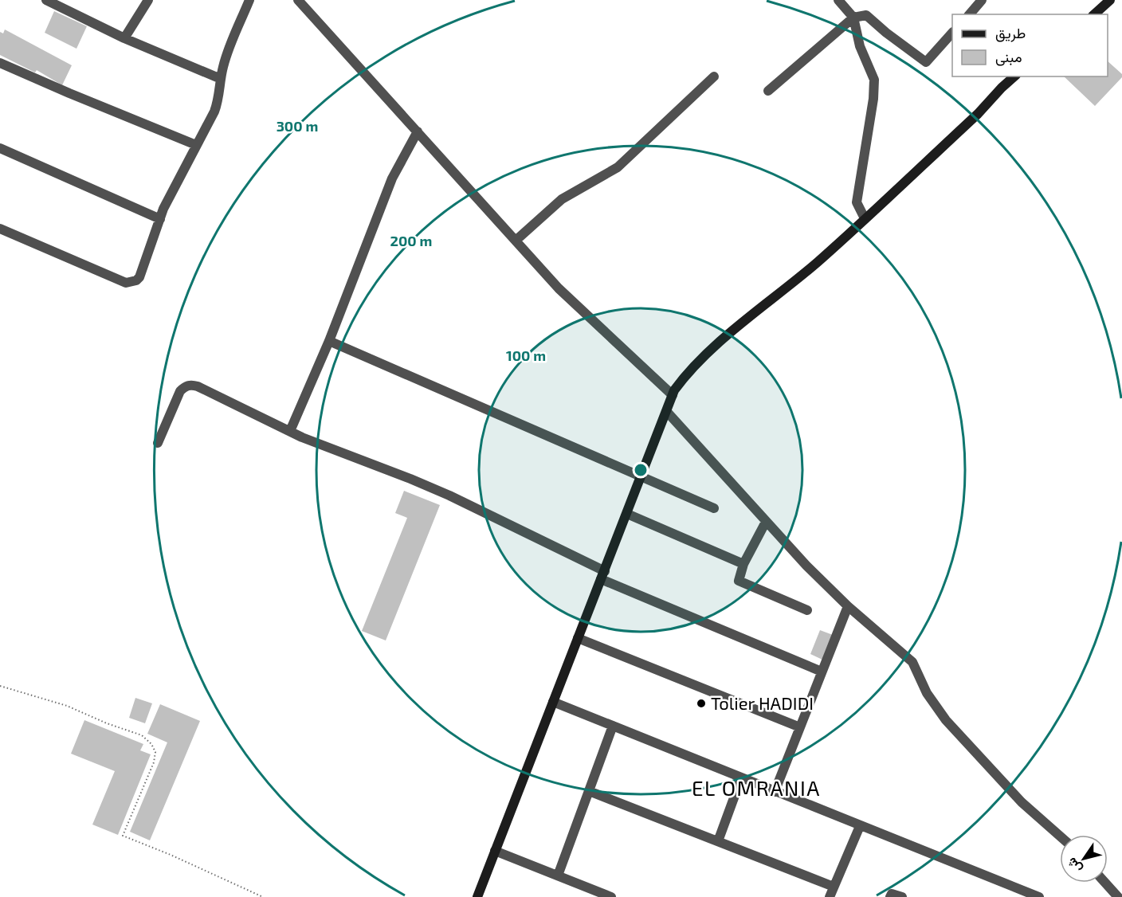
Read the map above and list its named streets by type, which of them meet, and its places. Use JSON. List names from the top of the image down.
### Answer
{
  "districts": ["EL OMRANIA"],
  "places": ["Tolier HADIDI"],
  "legend": ["طريق", "مبنى"],
  "north": "bottom left",
  "rings": ["300 m", "200 m", "100 m"]
}
